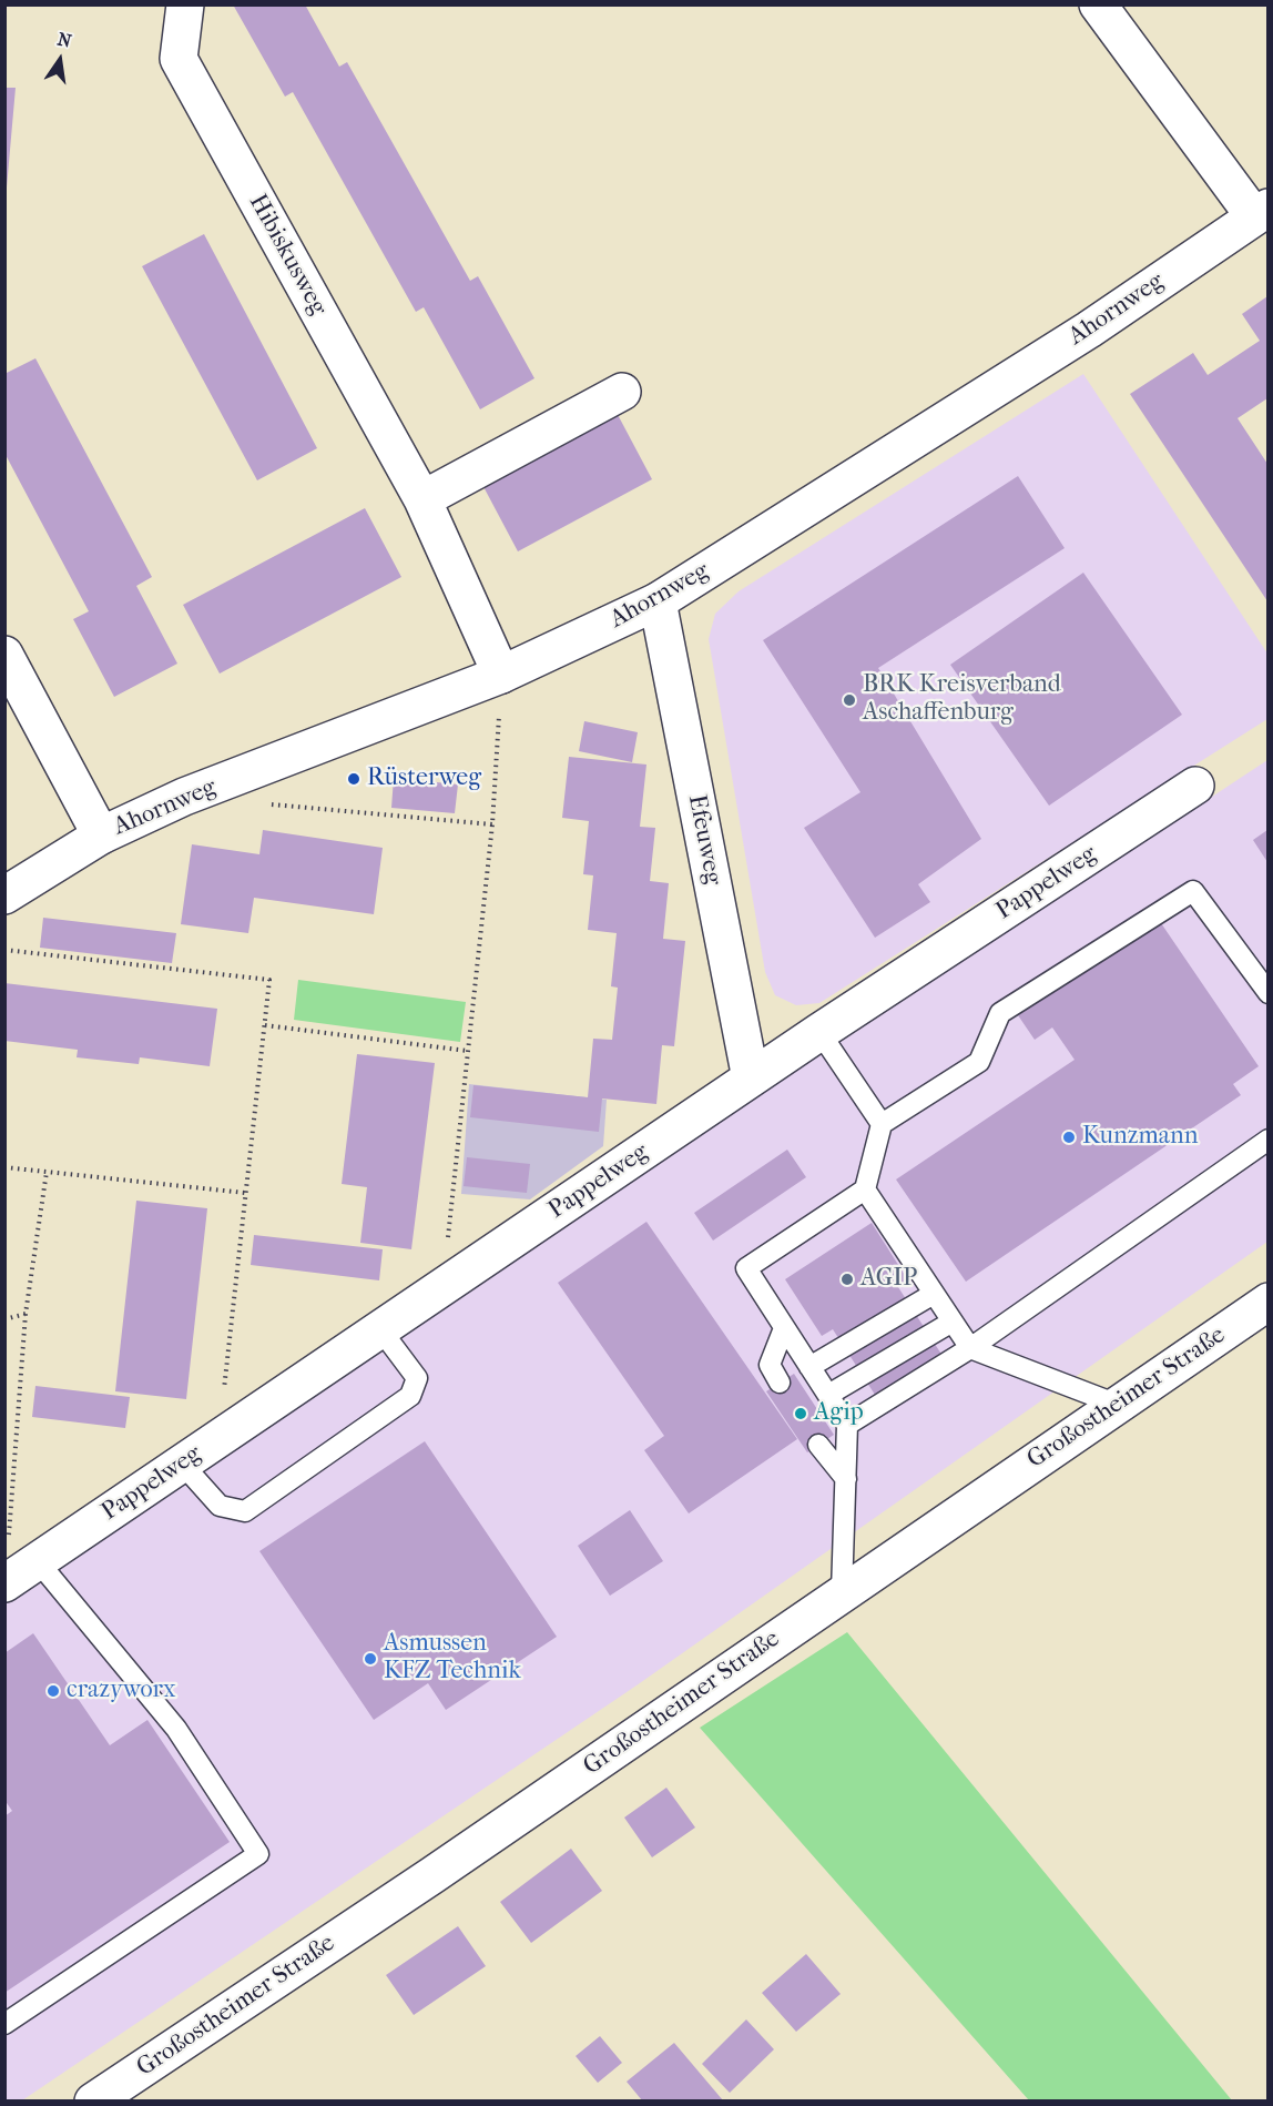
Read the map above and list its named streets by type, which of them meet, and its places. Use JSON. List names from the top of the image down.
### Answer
{
  "streets": {
    "street": [
      "Hibiskusweg",
      "Ahornweg",
      "Efeuweg",
      "Pappelweg",
      "Großostheimer Straße"
    ]
  },
  "crossings": [
    ["Hibiskusweg", "Ahornweg"],
    ["Ahornweg", "Efeuweg"],
    ["Efeuweg", "Pappelweg"]
  ],
  "places": [
    "BRK Kreisverband Aschaffenburg",
    "Rüsterweg",
    "Kunzmann",
    "AGIP",
    "Agip",
    "Asmussen KFZ Technik",
    "crazyworx"
  ],
  "north": "top"
}
